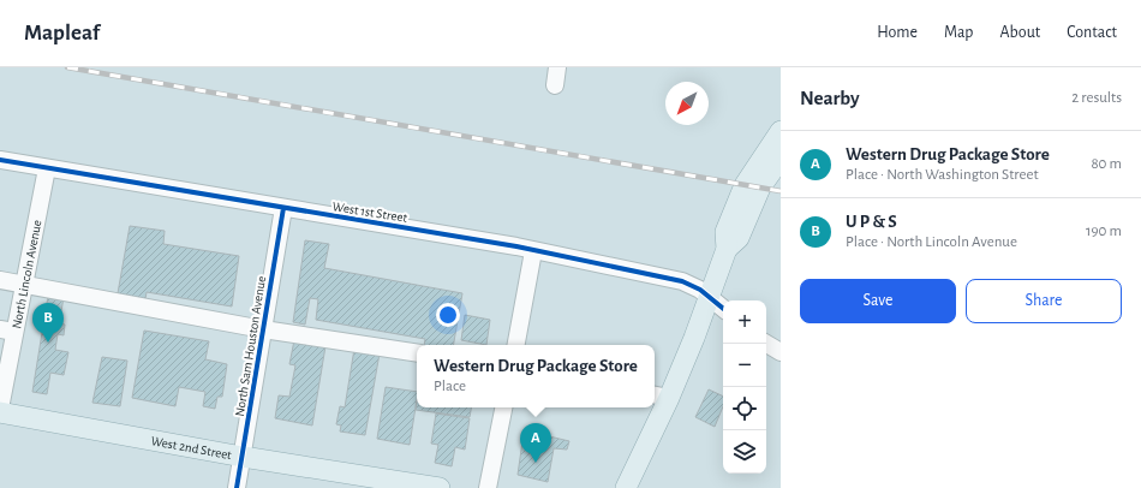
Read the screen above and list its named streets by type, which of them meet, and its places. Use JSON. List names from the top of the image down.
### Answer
{
  "streets": {
    "main road": ["West 2nd Street"],
    "street": ["West 1st Street", "North Lincoln Avenue", "North Sam Houston Avenue"]
  },
  "crossings": [
    ["West 1st Street", "North Lincoln Avenue"],
    ["West 1st Street", "North Sam Houston Avenue"],
    ["North Lincoln Avenue", "West 2nd Street"],
    ["North Sam Houston Avenue", "West 2nd Street"]
  ],
  "north": "bottom left",
  "page": {
    "header": "Mapleaf",
    "nav": [
      "Home",
      "Map",
      "About",
      "Contact"
    ],
    "heading": ["Nearby", "2 results"],
    "list": [
      {
        "mark": "A",
        "name": "Western Drug Package Store",
        "note": "Place · North Washington Street",
        "value": "80 m"
      },
      {
        "mark": "B",
        "name": "U P & S",
        "note": "Place · North Lincoln Avenue",
        "value": "190 m"
      }
    ],
    "buttons": ["Save", "Share"],
    "map_buttons": ["+", "−"],
    "pins": ["B", "A"],
    "popup": ["Western Drug Package Store", "Place"]
  }
}
